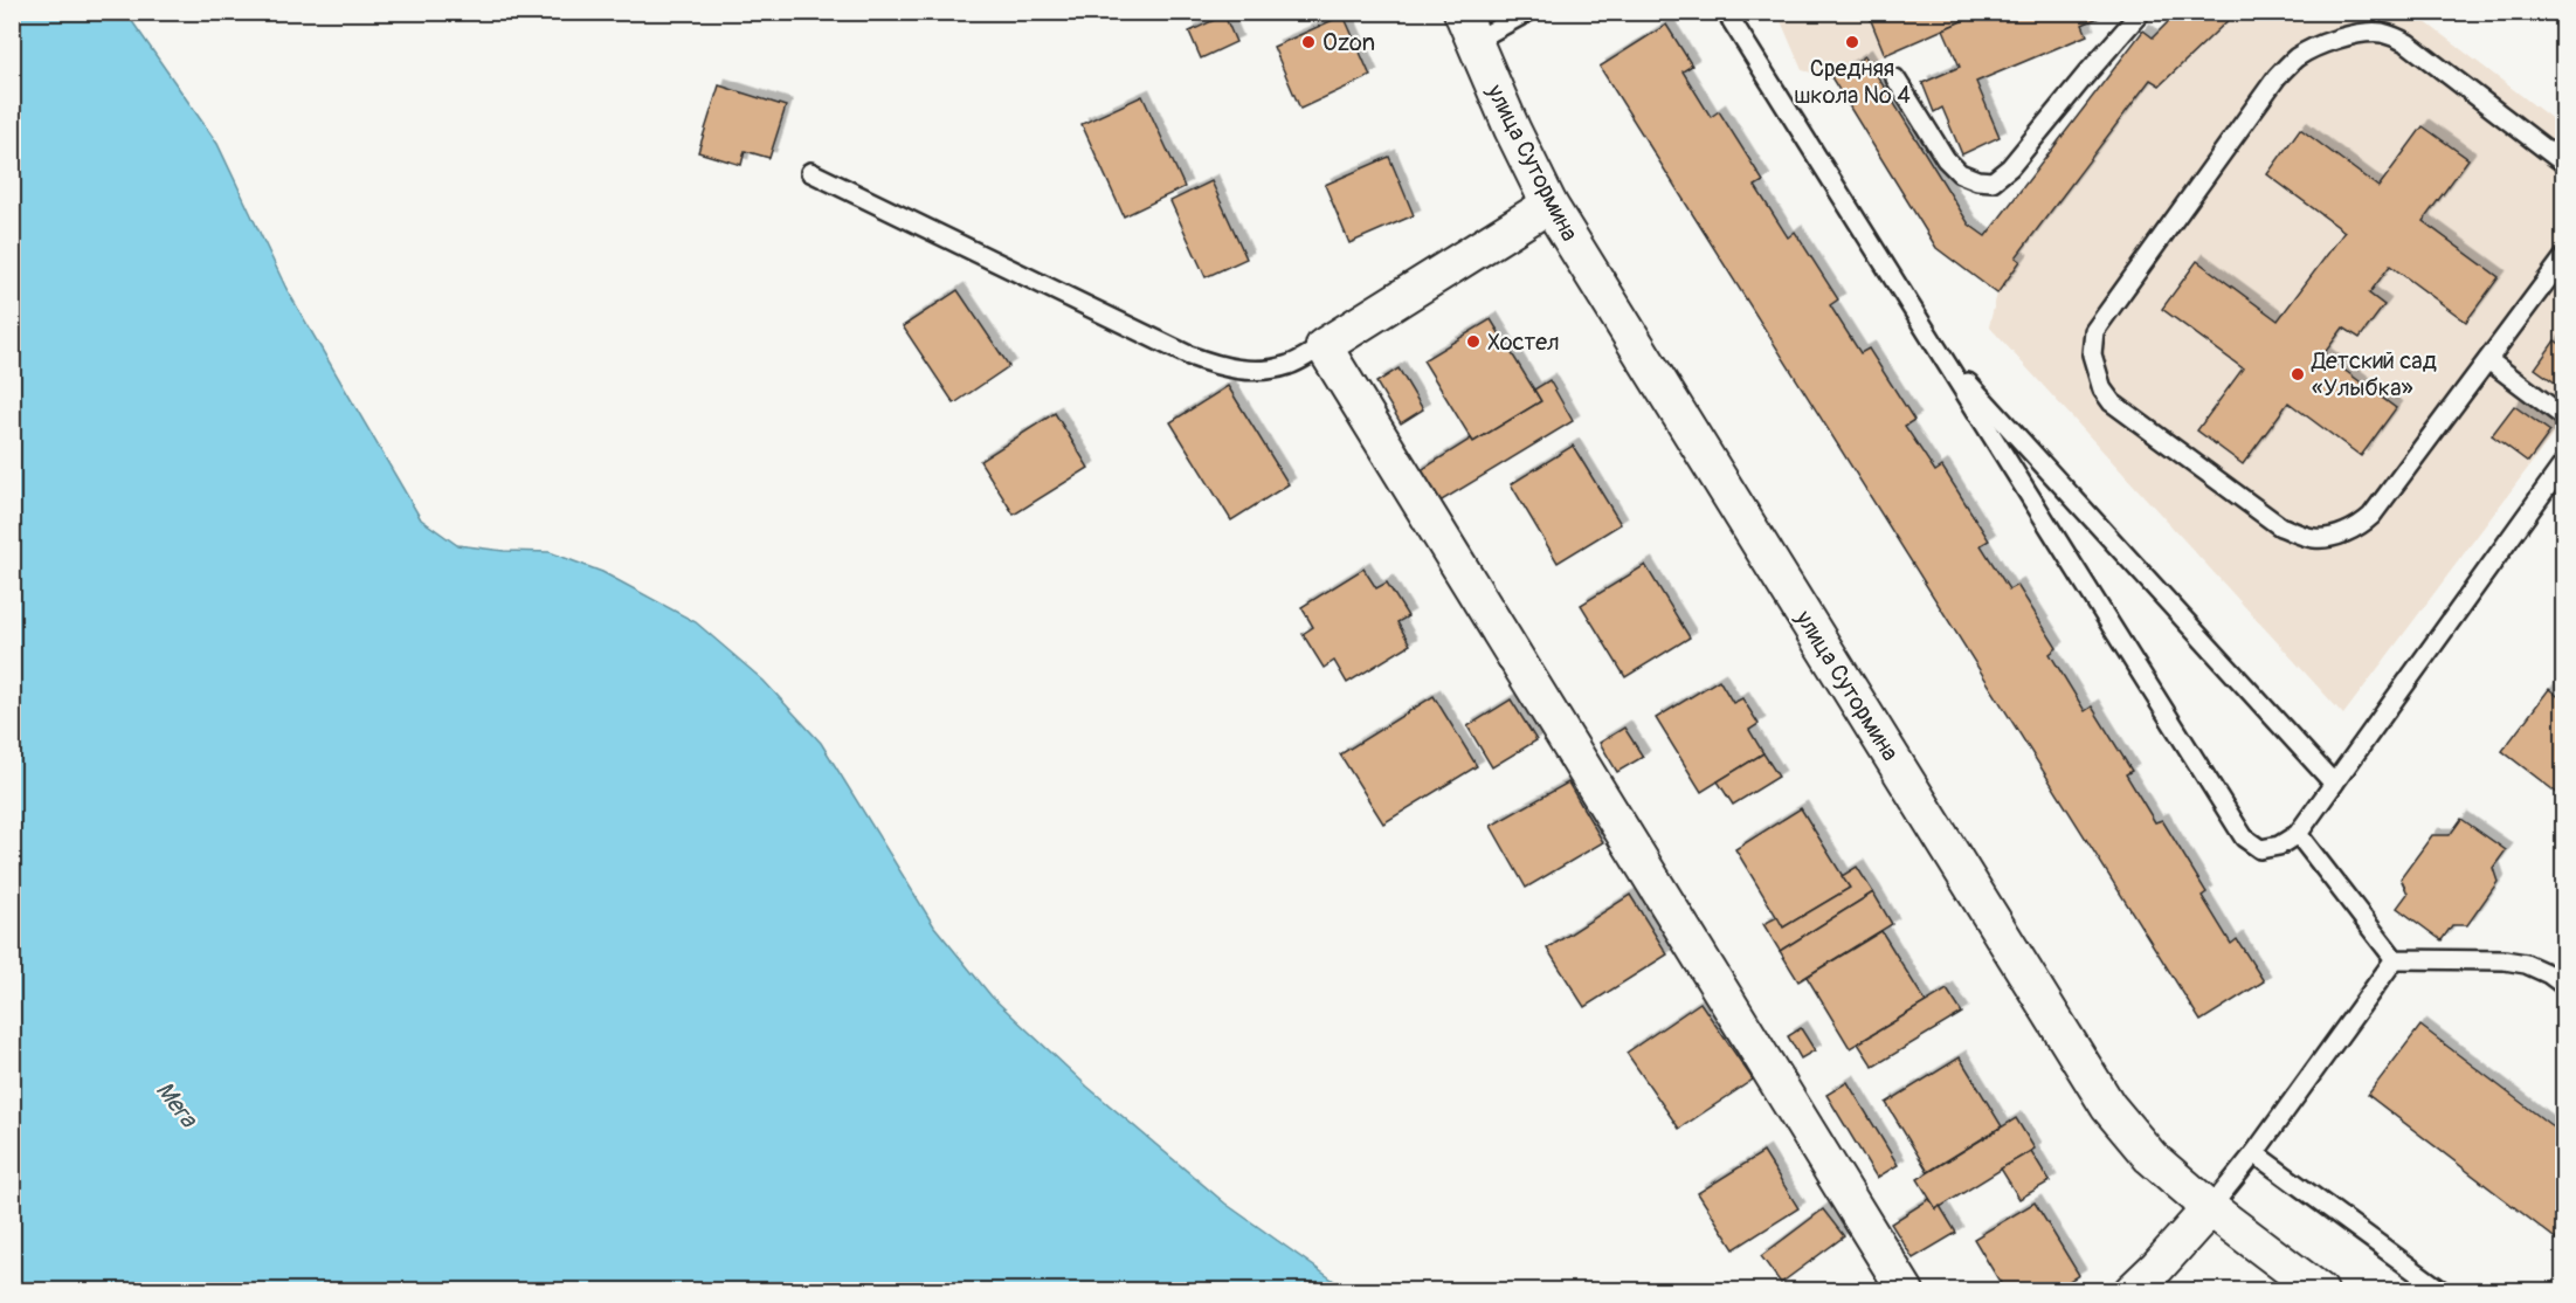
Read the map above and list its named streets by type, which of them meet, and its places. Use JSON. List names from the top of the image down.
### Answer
{
  "streets": {
    "street": ["улица Сутормина"]
  },
  "water": ["Мега"],
  "places": [
    "Ozon",
    "Средняя школа № 4",
    "Хостел",
    "Детский сад «Улыбка»"
  ]
}
